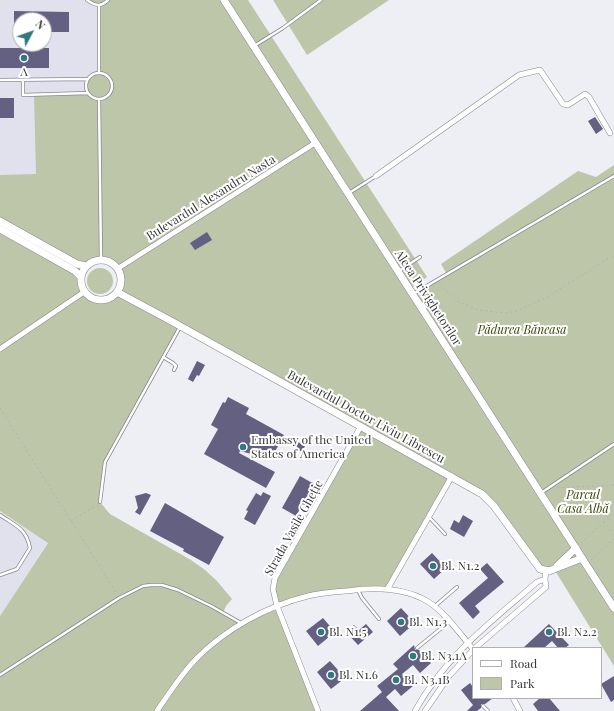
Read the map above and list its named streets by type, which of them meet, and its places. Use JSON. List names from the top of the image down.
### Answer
{
  "streets": {
    "street": [
      "Bulevardul Alexandru Nasta",
      "Aleea Privighetorilor",
      "Bulevardul Doctor Liviu Librescu",
      "Strada Vasile Gheție"
    ]
  },
  "crossings": [
    ["Bulevardul Alexandru Nasta", "Aleea Privighetorilor"],
    ["Bulevardul Alexandru Nasta", "Bulevardul Doctor Liviu Librescu"],
    ["Bulevardul Doctor Liviu Librescu", "Strada Vasile Gheție"]
  ],
  "parks": ["Pădurea Băneasa", "Parcul Casa Albă"],
  "places": [
    "A",
    "Embassy of the United States of America",
    "Bl. N1.2",
    "Bl. N1.3",
    "Bl. N1.5",
    "Bl. N2.2",
    "Bl. N3.1A",
    "Bl. N1.6",
    "Bl. N3.1B"
  ],
  "legend": ["Road", "Park"],
  "north": "top right"
}
